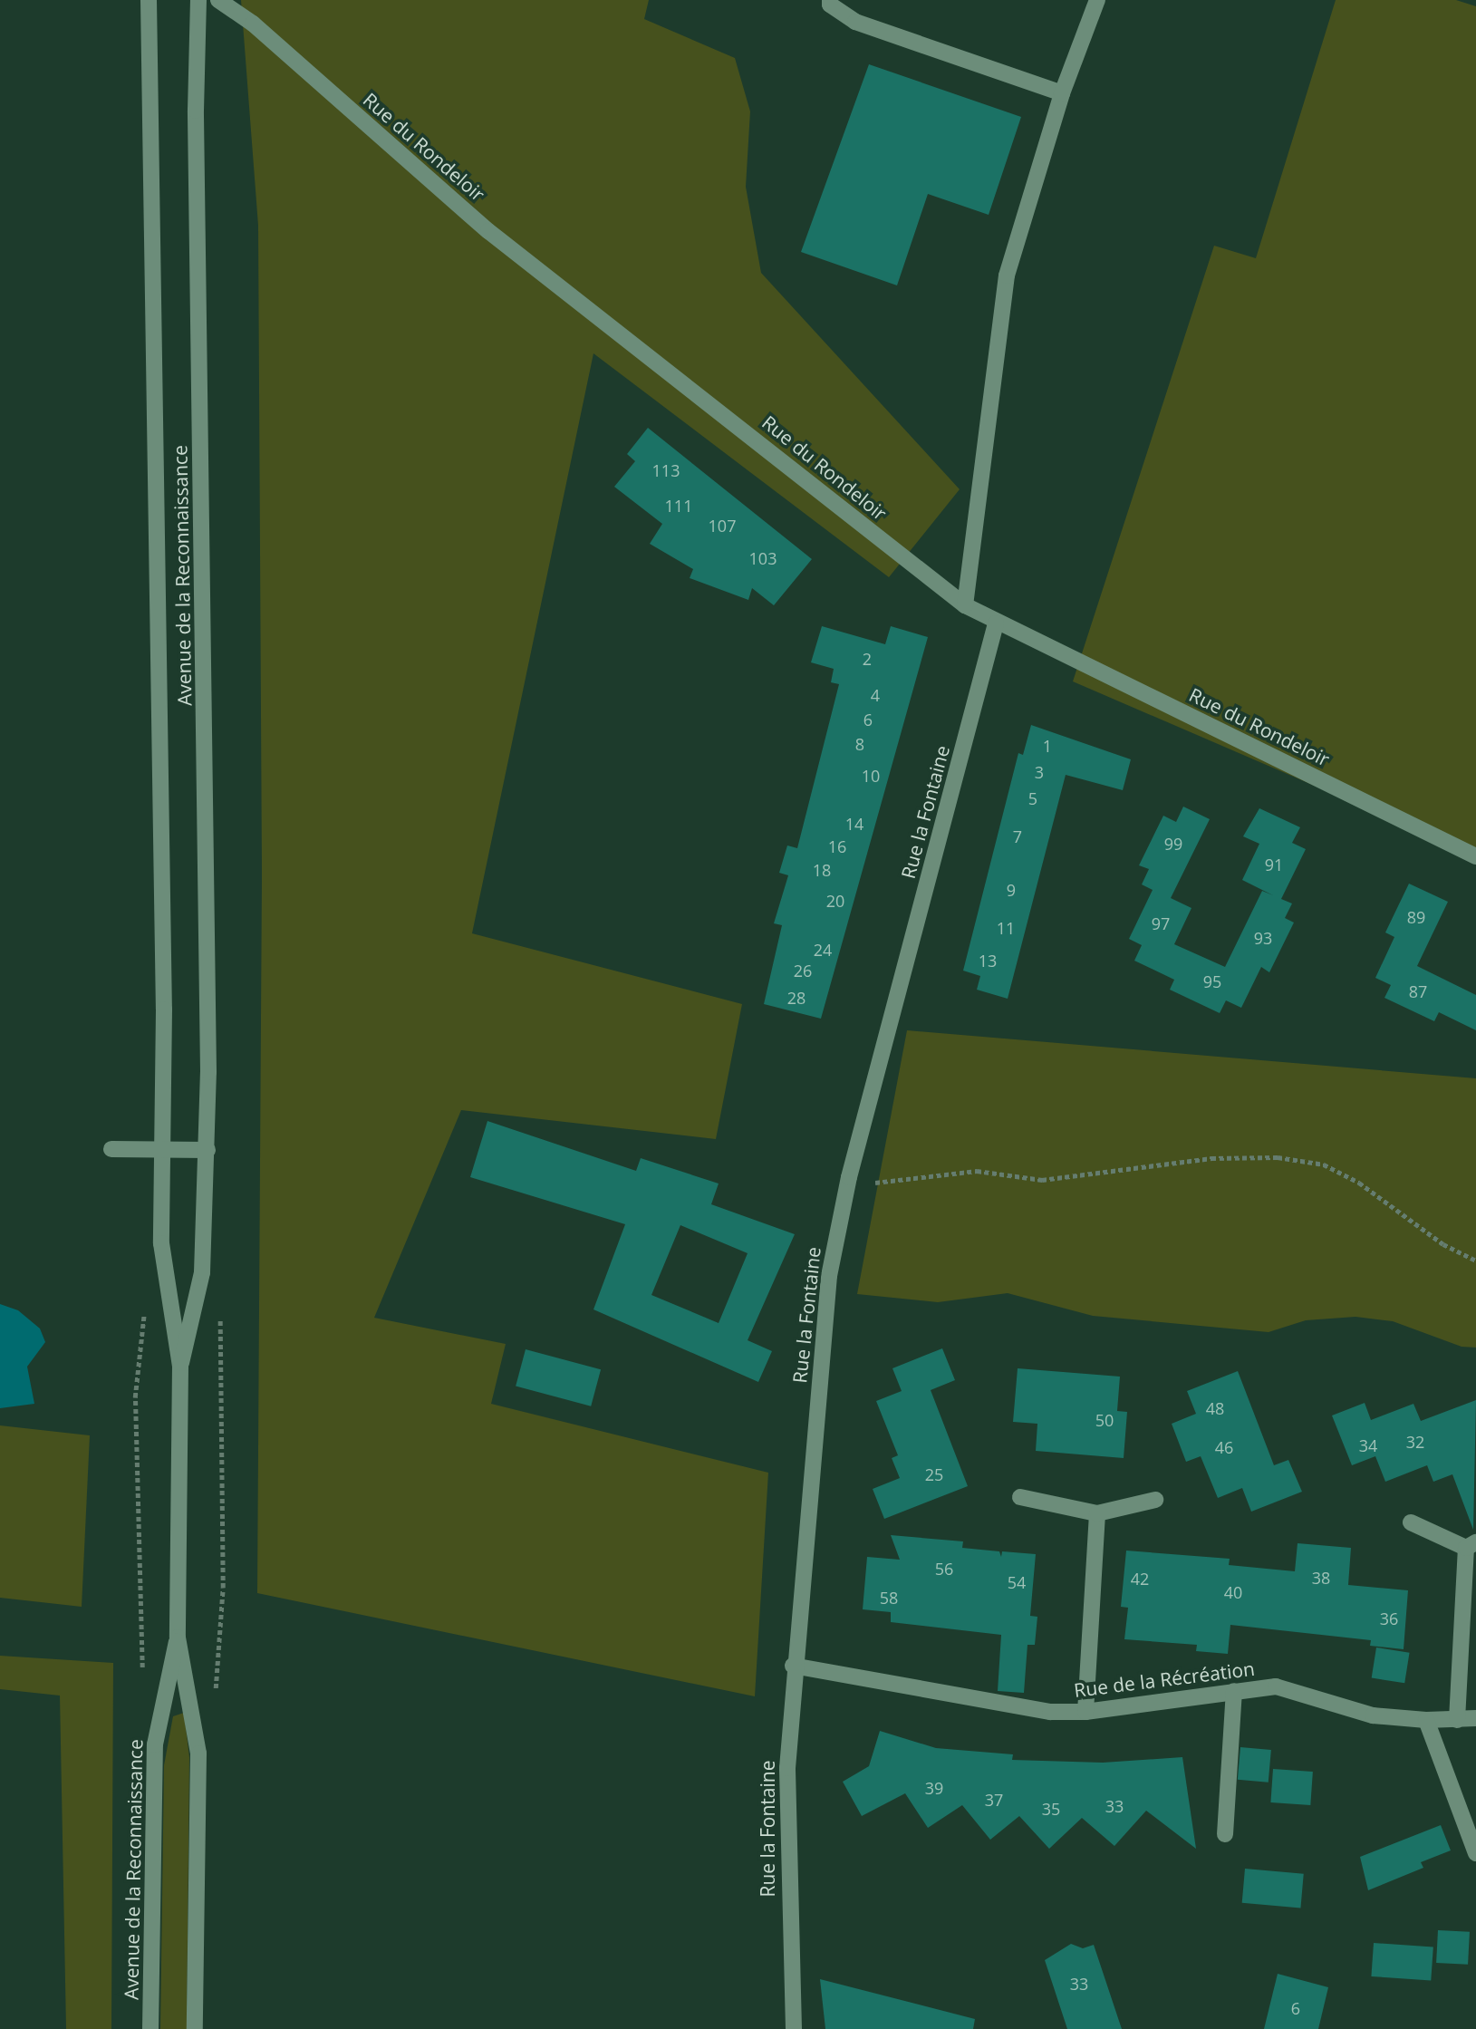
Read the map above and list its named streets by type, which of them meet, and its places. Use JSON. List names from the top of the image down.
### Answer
{
  "streets": {
    "street": [
      "Rue du Rondeloir",
      "Avenue de la Reconnaissance",
      "Rue la Fontaine",
      "Rue de la Récréation"
    ]
  },
  "crossings": [
    ["Rue du Rondeloir", "Rue la Fontaine"],
    ["Rue la Fontaine", "Rue de la Récréation"]
  ],
  "house_numbers": [
    "113",
    "111",
    "107",
    "103",
    "2",
    "4",
    "6",
    "8",
    "1",
    "3",
    "10",
    "5",
    "14",
    "7",
    "99",
    "16",
    "91",
    "18",
    "9",
    "20",
    "89",
    "97",
    "11",
    "93",
    "24",
    "13",
    "26",
    "95",
    "87",
    "28",
    "48",
    "50",
    "32",
    "34",
    "46",
    "25",
    "56",
    "38",
    "42",
    "54",
    "40",
    "58",
    "36",
    "39",
    "37",
    "33",
    "35",
    "33",
    "6"
  ]
}
